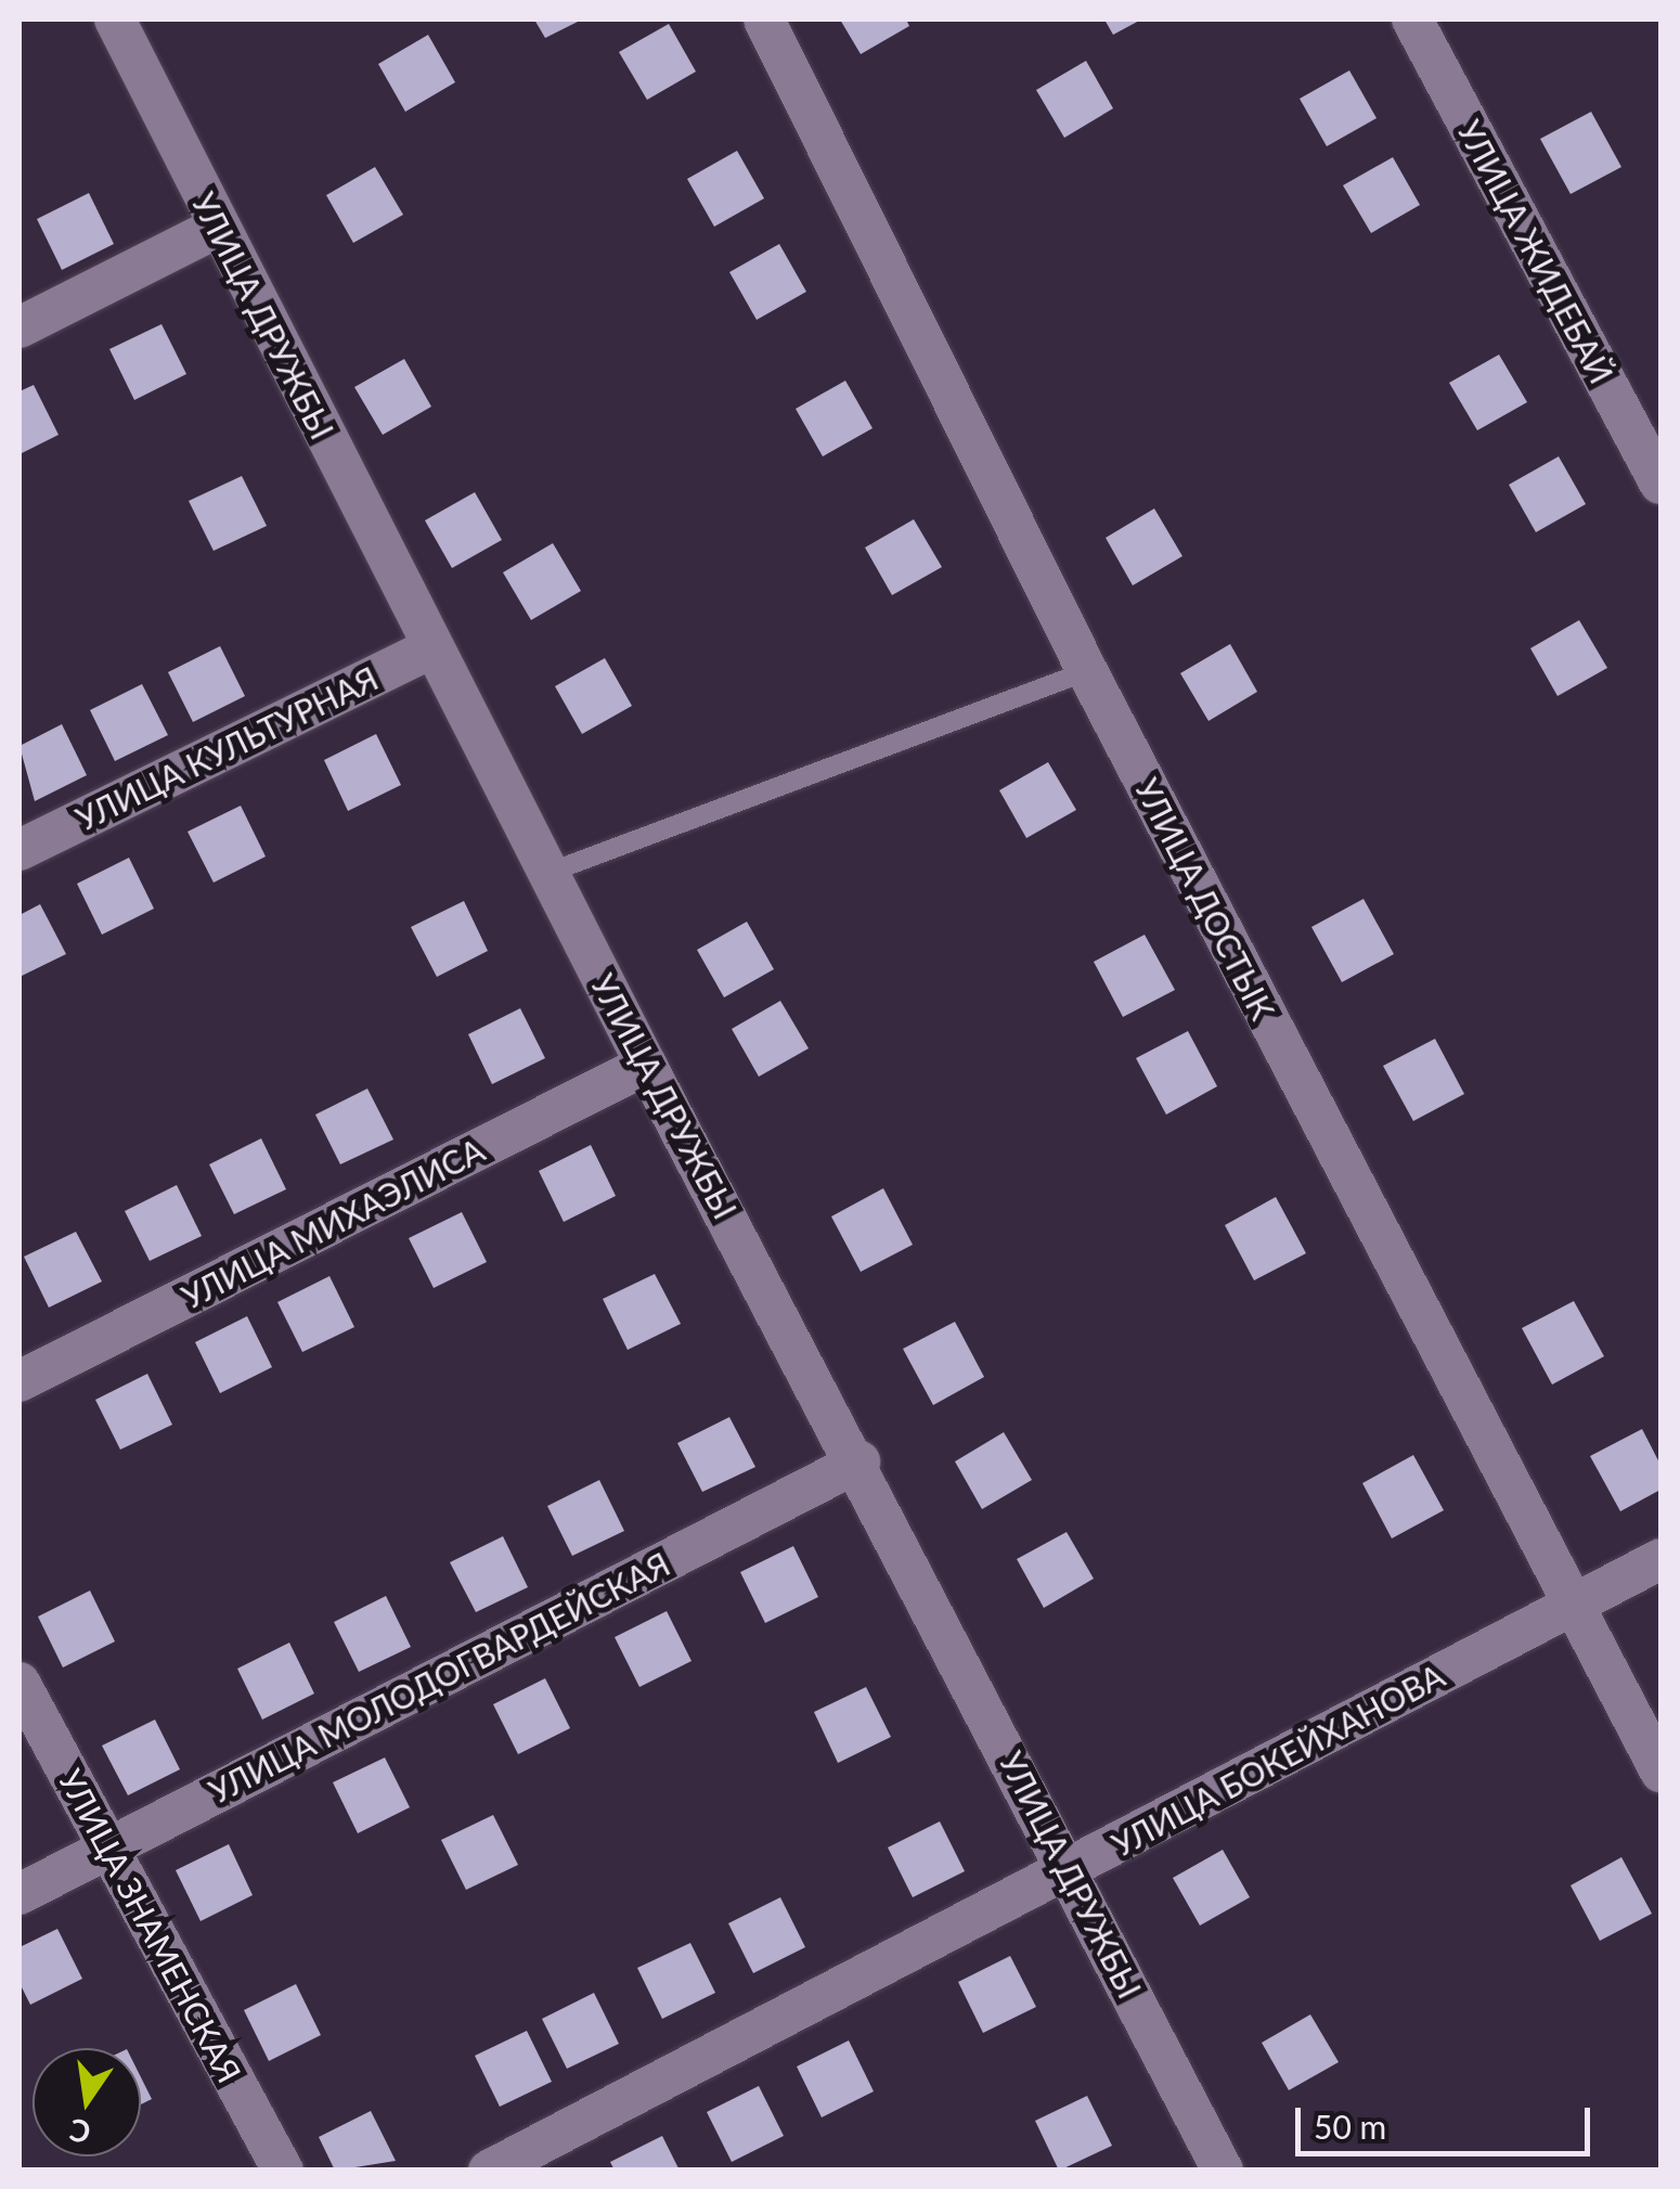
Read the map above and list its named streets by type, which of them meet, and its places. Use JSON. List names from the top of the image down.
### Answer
{
  "streets": {
    "street": [
      "УЛИЦА ЖИДЕБАЙ",
      "УЛИЦА ДРУЖБЫ",
      "УЛИЦА КУЛЬТУРНАЯ",
      "УЛИЦА ДОСТЫК",
      "УЛИЦА МИХАЭЛИСА",
      "УЛИЦА МОЛОДОГВАРДЕЙСКАЯ",
      "УЛИЦА БОКЕЙХАНОВА",
      "УЛИЦА ЗНАМЕНСКАЯ"
    ]
  },
  "crossings": [
    ["УЛИЦА ДРУЖБЫ", "УЛИЦА КУЛЬТУРНАЯ"],
    ["УЛИЦА ДРУЖБЫ", "УЛИЦА МИХАЭЛИСА"],
    ["УЛИЦА ДРУЖБЫ", "УЛИЦА МОЛОДОГВАРДЕЙСКАЯ"],
    ["УЛИЦА ДРУЖБЫ", "УЛИЦА БОКЕЙХАНОВА"],
    ["УЛИЦА ДОСТЫК", "УЛИЦА БОКЕЙХАНОВА"],
    ["УЛИЦА МОЛОДОГВАРДЕЙСКАЯ", "УЛИЦА ЗНАМЕНСКАЯ"]
  ],
  "scale_bar": "50 m",
  "north": "bottom"
}
